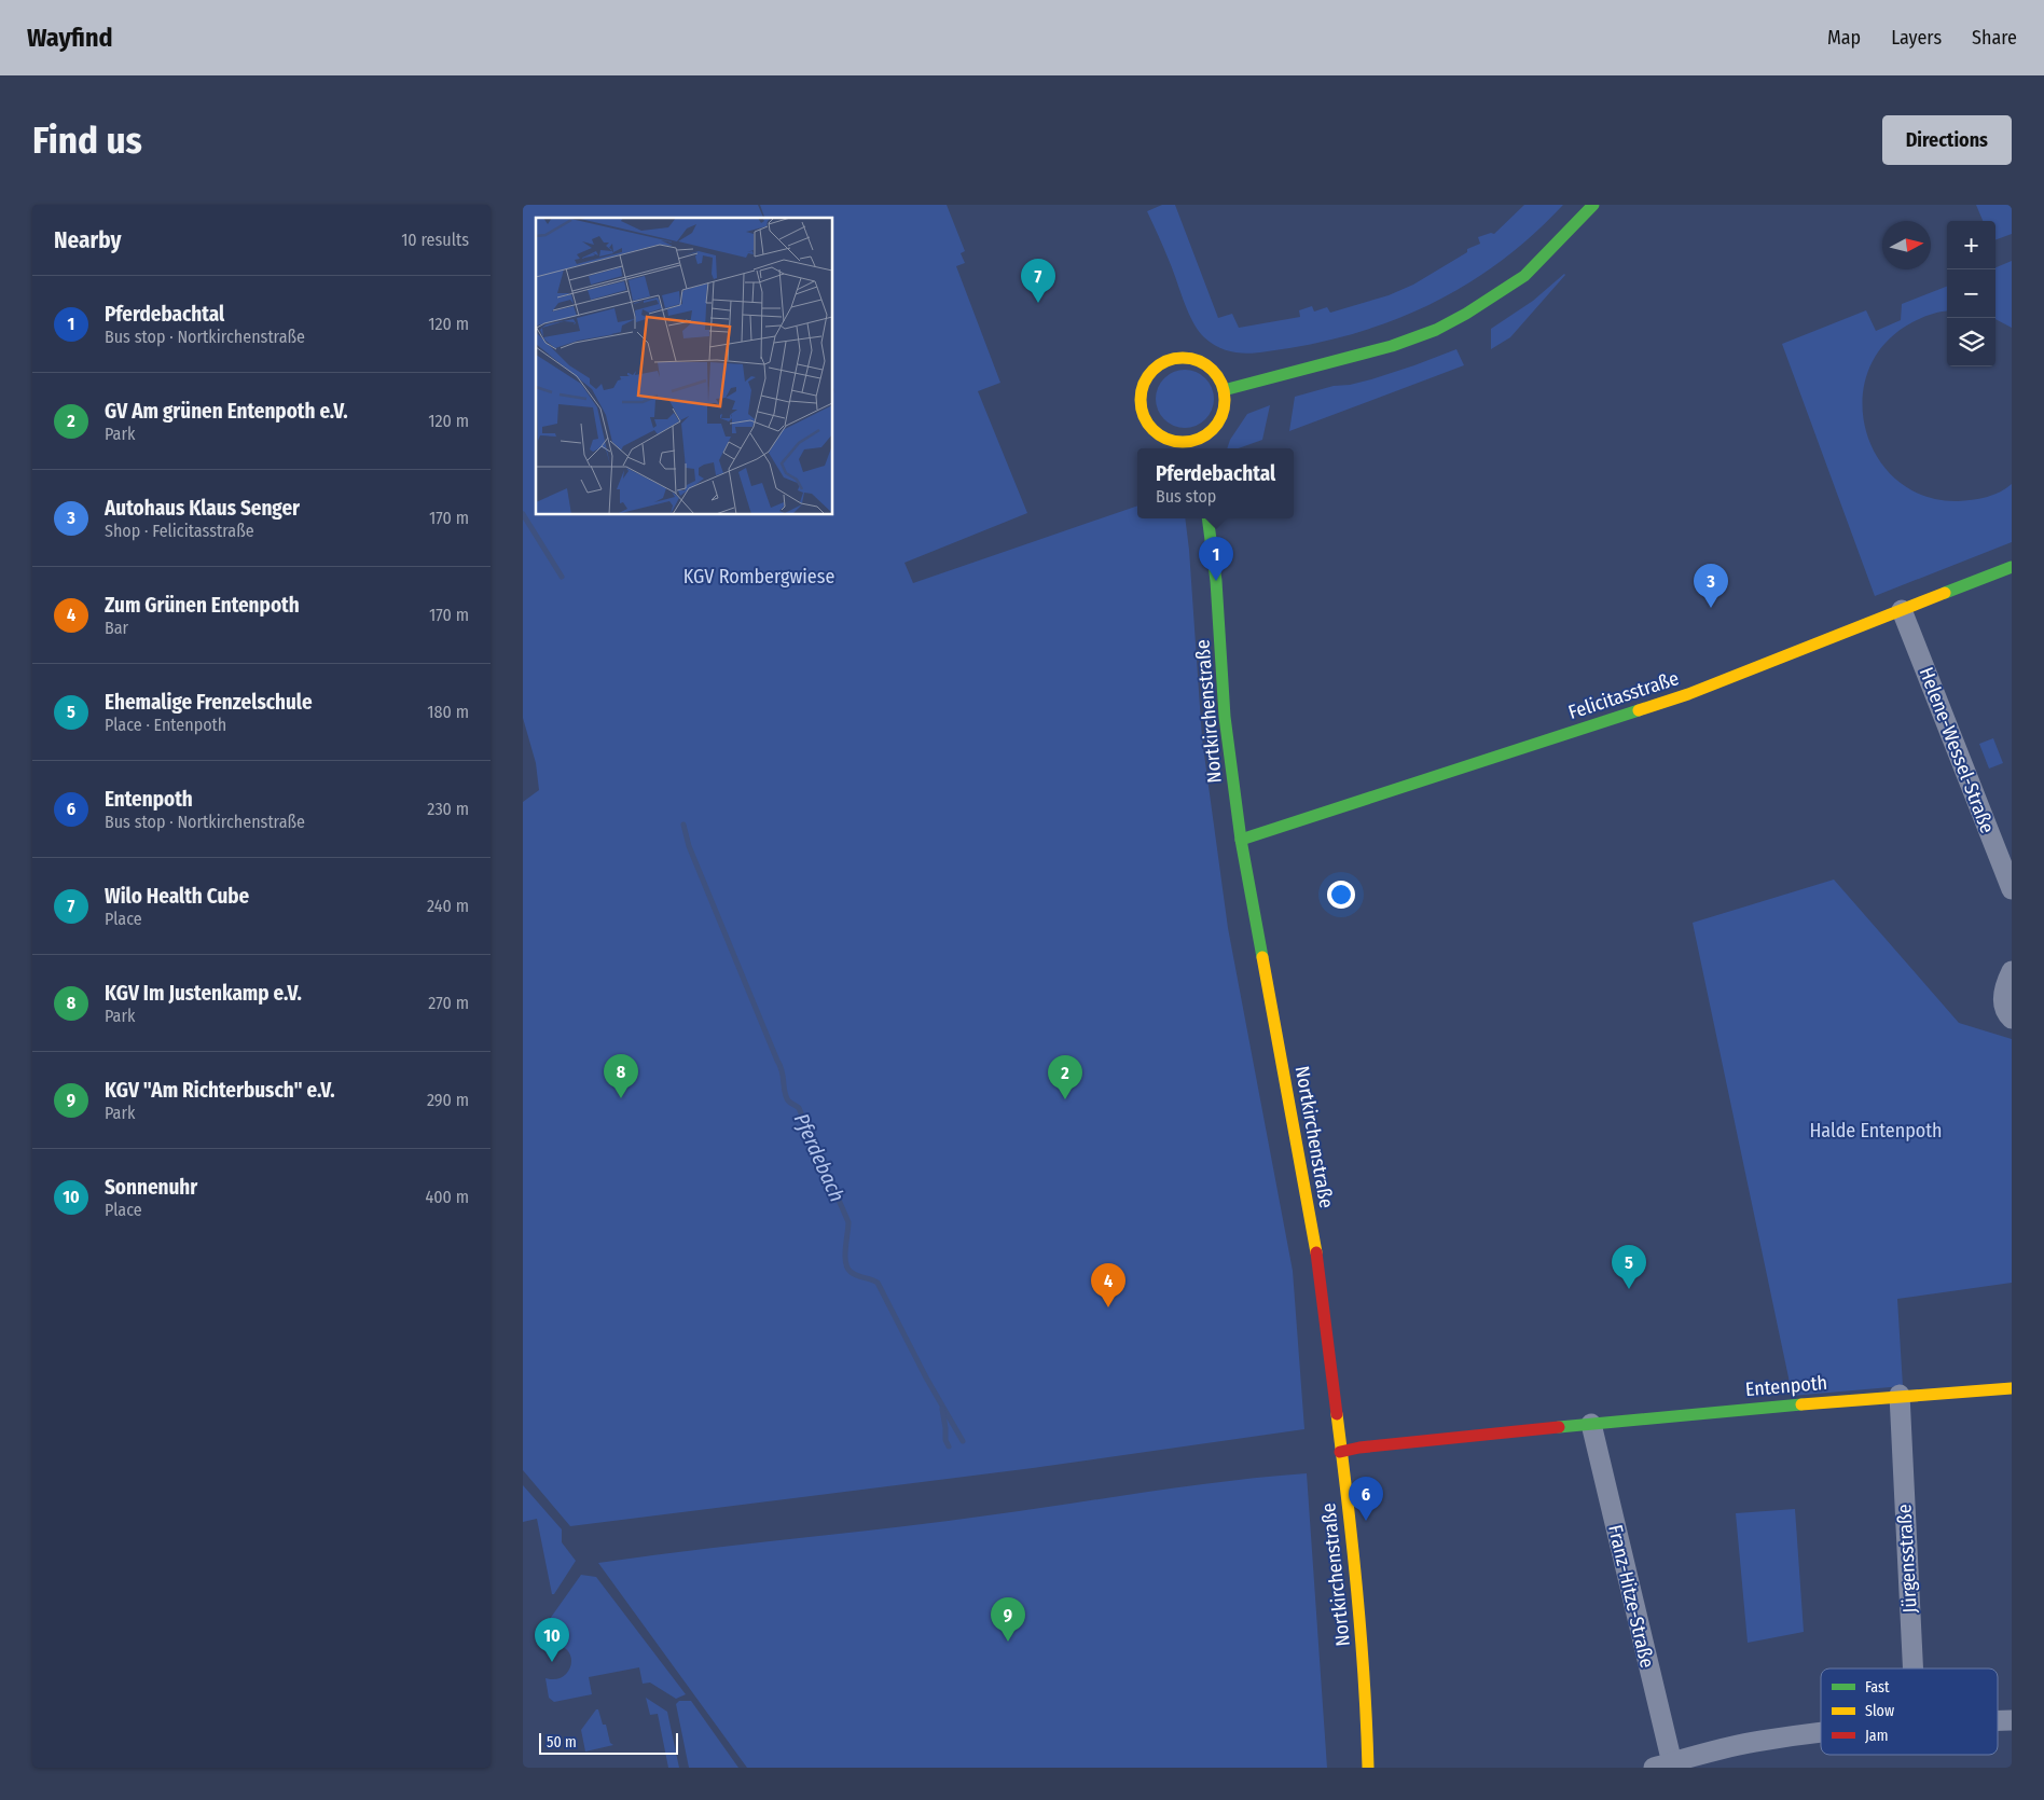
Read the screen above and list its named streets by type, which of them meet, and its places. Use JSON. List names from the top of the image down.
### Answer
{
  "streets": {
    "main road": ["Felicitasstraße", "Nortkirchenstraße", "Entenpoth"],
    "street": ["Helene-Wessel-Straße", "Jürgensstraße", "Franz-Hitze-Straße"]
  },
  "crossings": [
    ["Felicitasstraße", "Nortkirchenstraße"],
    ["Felicitasstraße", "Helene-Wessel-Straße"],
    ["Nortkirchenstraße", "Entenpoth"],
    ["Entenpoth", "Jürgensstraße"],
    ["Entenpoth", "Franz-Hitze-Straße"]
  ],
  "water": ["Pferdebach"],
  "parks": ["KGV Rombergwiese", "Halde Entenpoth"],
  "legend": ["Fast", "Slow", "Jam"],
  "scale_bar": "50 m",
  "north": "right",
  "page": {
    "header": "Wayfind",
    "nav": ["Map", "Layers", "Share"],
    "buttons": "Directions",
    "title": "Find us",
    "heading": ["Nearby", "10 results"],
    "map_buttons": ["+", "−"],
    "pins": [
      "7",
      "1",
      "3",
      "8",
      "2",
      "5",
      "4",
      "6",
      "9",
      "10"
    ],
    "list": [
      {
        "mark": "1",
        "name": "Pferdebachtal",
        "note": "Bus stop · Nortkirchenstraße",
        "value": "120 m"
      },
      {
        "mark": "2",
        "name": "GV Am grünen Entenpoth e.V.",
        "note": "Park",
        "value": "120 m"
      },
      {
        "mark": "3",
        "name": "Autohaus Klaus Senger",
        "note": "Shop · Felicitasstraße",
        "value": "170 m"
      },
      {
        "mark": "4",
        "name": "Zum Grünen Entenpoth",
        "note": "Bar",
        "value": "170 m"
      },
      {
        "mark": "5",
        "name": "Ehemalige Frenzelschule",
        "note": "Place · Entenpoth",
        "value": "180 m"
      },
      {
        "mark": "6",
        "name": "Entenpoth",
        "note": "Bus stop · Nortkirchenstraße",
        "value": "230 m"
      },
      {
        "mark": "7",
        "name": "Wilo Health Cube",
        "note": "Place",
        "value": "240 m"
      },
      {
        "mark": "8",
        "name": "KGV Im Justenkamp e.V.",
        "note": "Park",
        "value": "270 m"
      },
      {
        "mark": "9",
        "name": "KGV \"Am Richterbusch\" e.V.",
        "note": "Park",
        "value": "290 m"
      },
      {
        "mark": "10",
        "name": "Sonnenuhr",
        "note": "Place",
        "value": "400 m"
      }
    ],
    "popup": ["Pferdebachtal", "Bus stop"],
    "scale": "50 m"
  }
}
